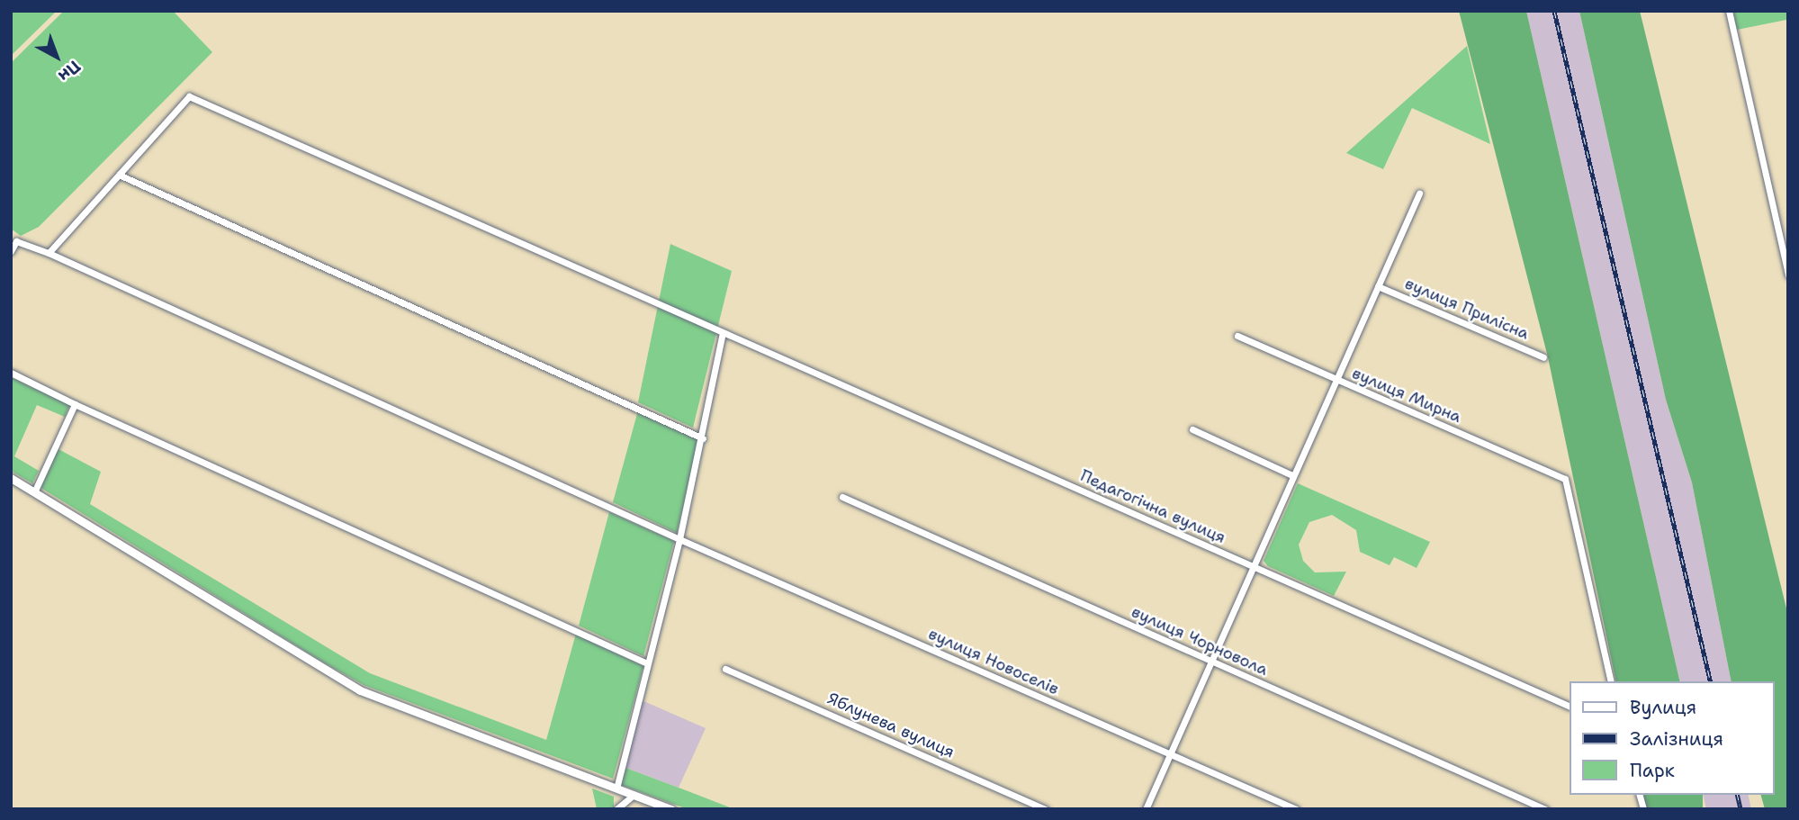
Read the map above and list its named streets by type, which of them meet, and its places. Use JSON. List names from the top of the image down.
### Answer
{
  "streets": {
    "street": [
      "вулиця Прилісна",
      "вулиця Мирна",
      "Педагогічна вулиця",
      "вулиця Чорновола",
      "вулиця Новоселів",
      "Яблунева вулиця"
    ]
  },
  "legend": ["Вулиця", "Залізниця", "Парк"],
  "north": "bottom right"
}
